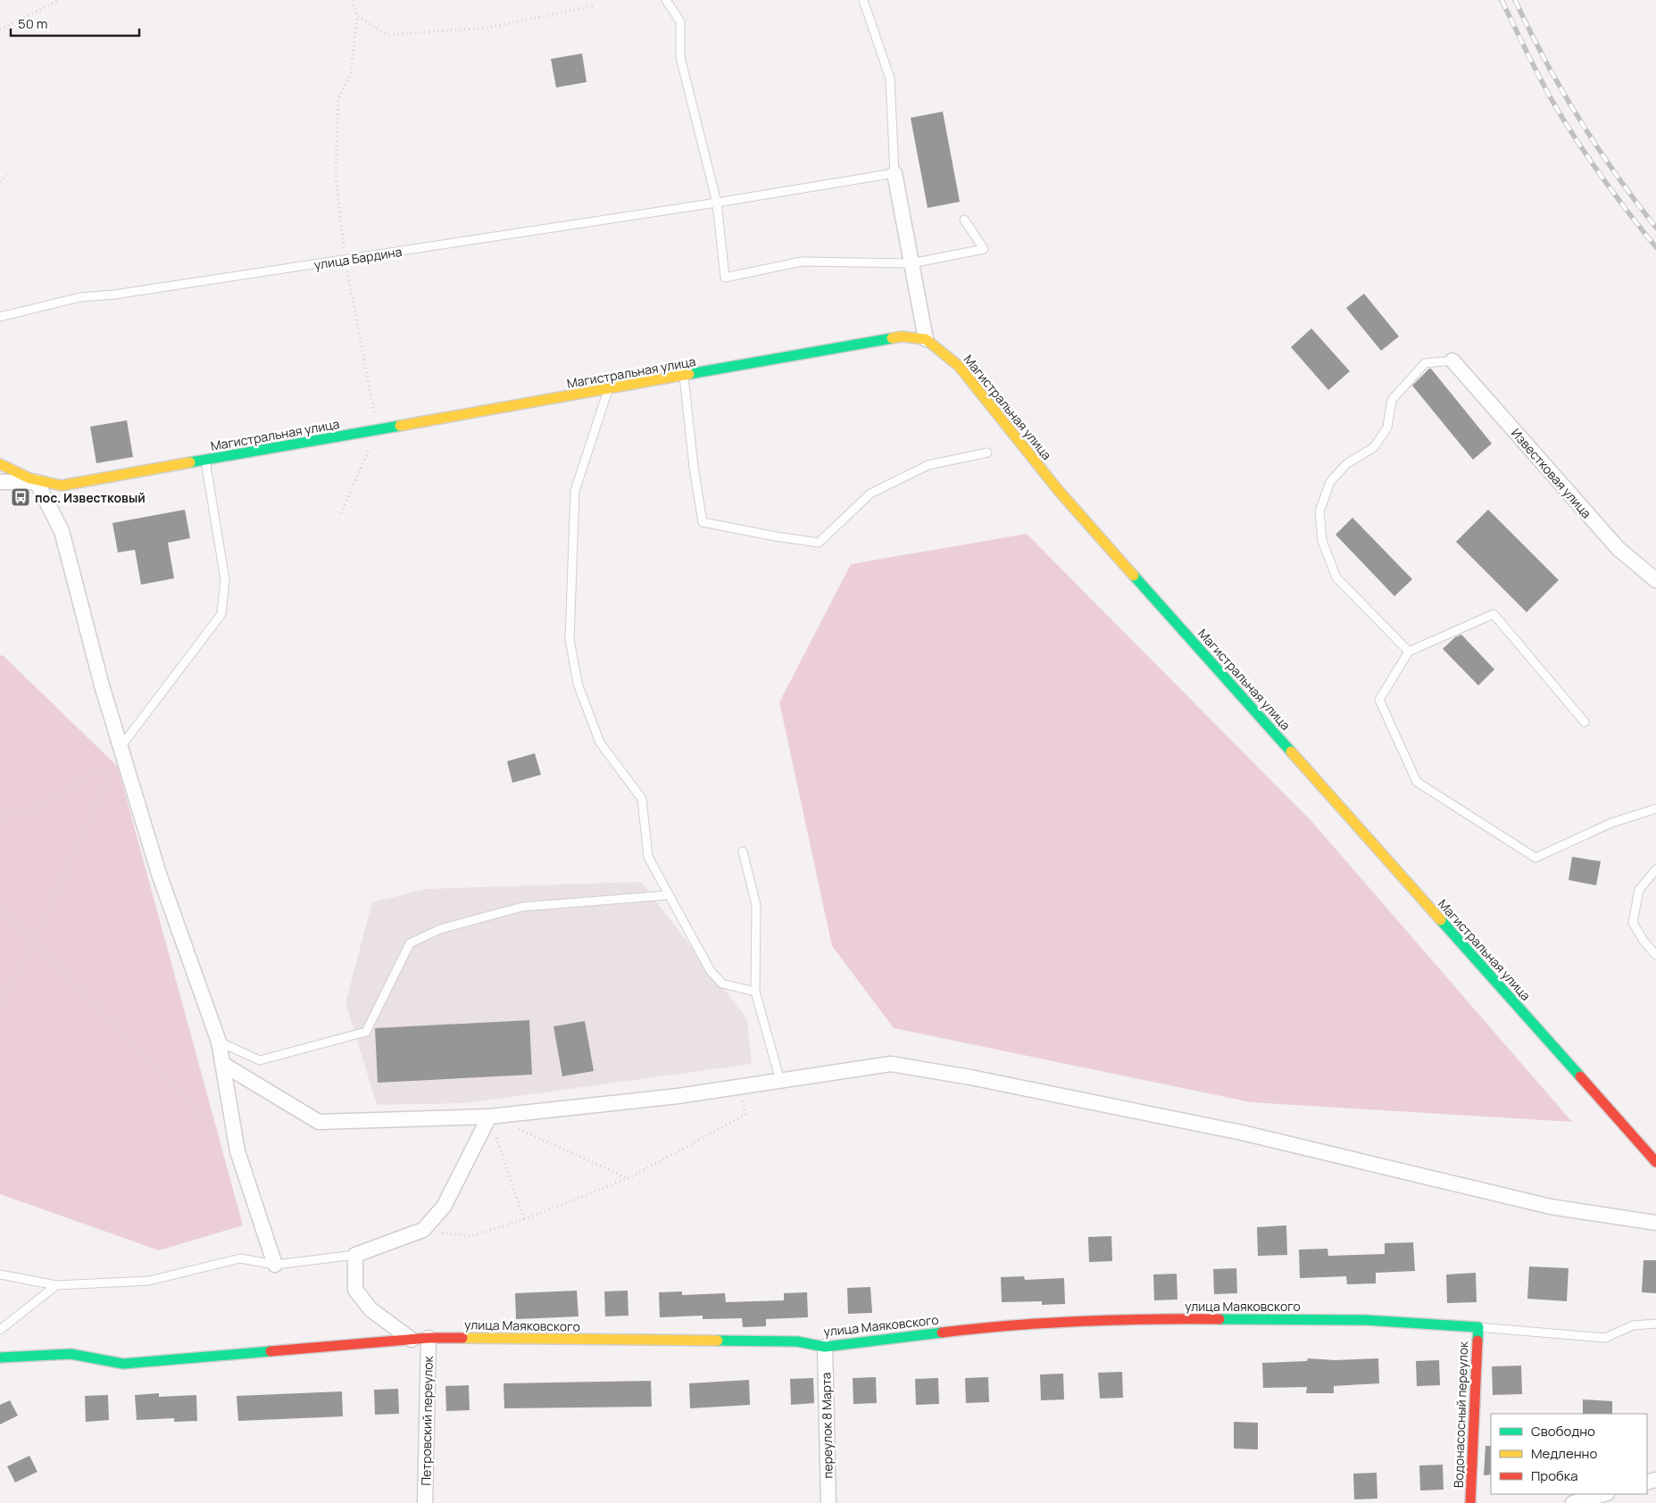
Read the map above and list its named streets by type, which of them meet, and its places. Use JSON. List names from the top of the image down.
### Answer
{
  "streets": {
    "street": [
      "Магистральная улица",
      "Известковая улица",
      "улица Маяковского",
      "Водонасосный переулок",
      "Петровский переулок",
      "переулок 8 Марта"
    ],
    "lane": ["улица Бардина"]
  },
  "crossings": [
    ["улица Маяковского", "Водонасосный переулок"],
    ["улица Маяковского", "Петровский переулок"],
    ["улица Маяковского", "переулок 8 Марта"]
  ],
  "places": {
    "bus stop": ["пос. Известковый"]
  },
  "legend": ["Свободно", "Медленно", "Пробка"],
  "scale_bar": "50 m"
}
